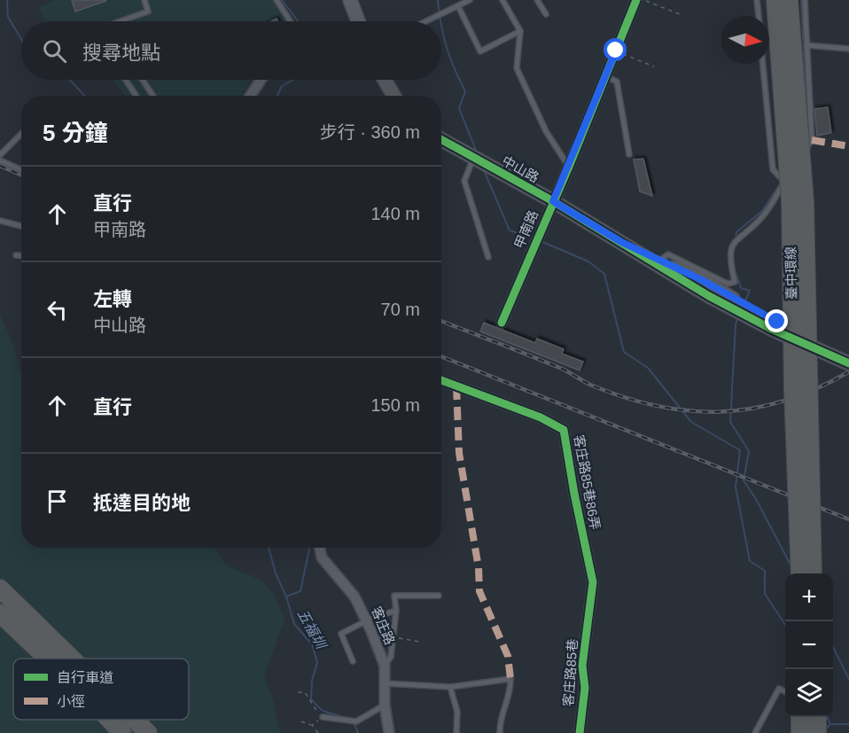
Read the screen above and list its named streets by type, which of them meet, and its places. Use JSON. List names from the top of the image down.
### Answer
{
  "streets": {
    "highway": ["臺中環線"],
    "street": [
      "中山路",
      "甲南路",
      "客庄路85巷86弄",
      "客庄路",
      "客庄路85巷"
    ]
  },
  "crossings": [
    ["中山路", "甲南路"],
    ["客庄路85巷86弄", "客庄路85巷"]
  ],
  "water": ["五福圳"],
  "legend": ["自行車道", "小徑"],
  "north": "right",
  "page": {
    "search": "搜尋地點",
    "heading": ["5 分鐘", "步行 · 360 m"],
    "list": [
      ["直行", "甲南路", "140 m"],
      ["左轉", "中山路", "70 m"],
      ["直行", "150 m"],
      "抵達目的地"
    ],
    "map_buttons": ["+", "−"]
  }
}
